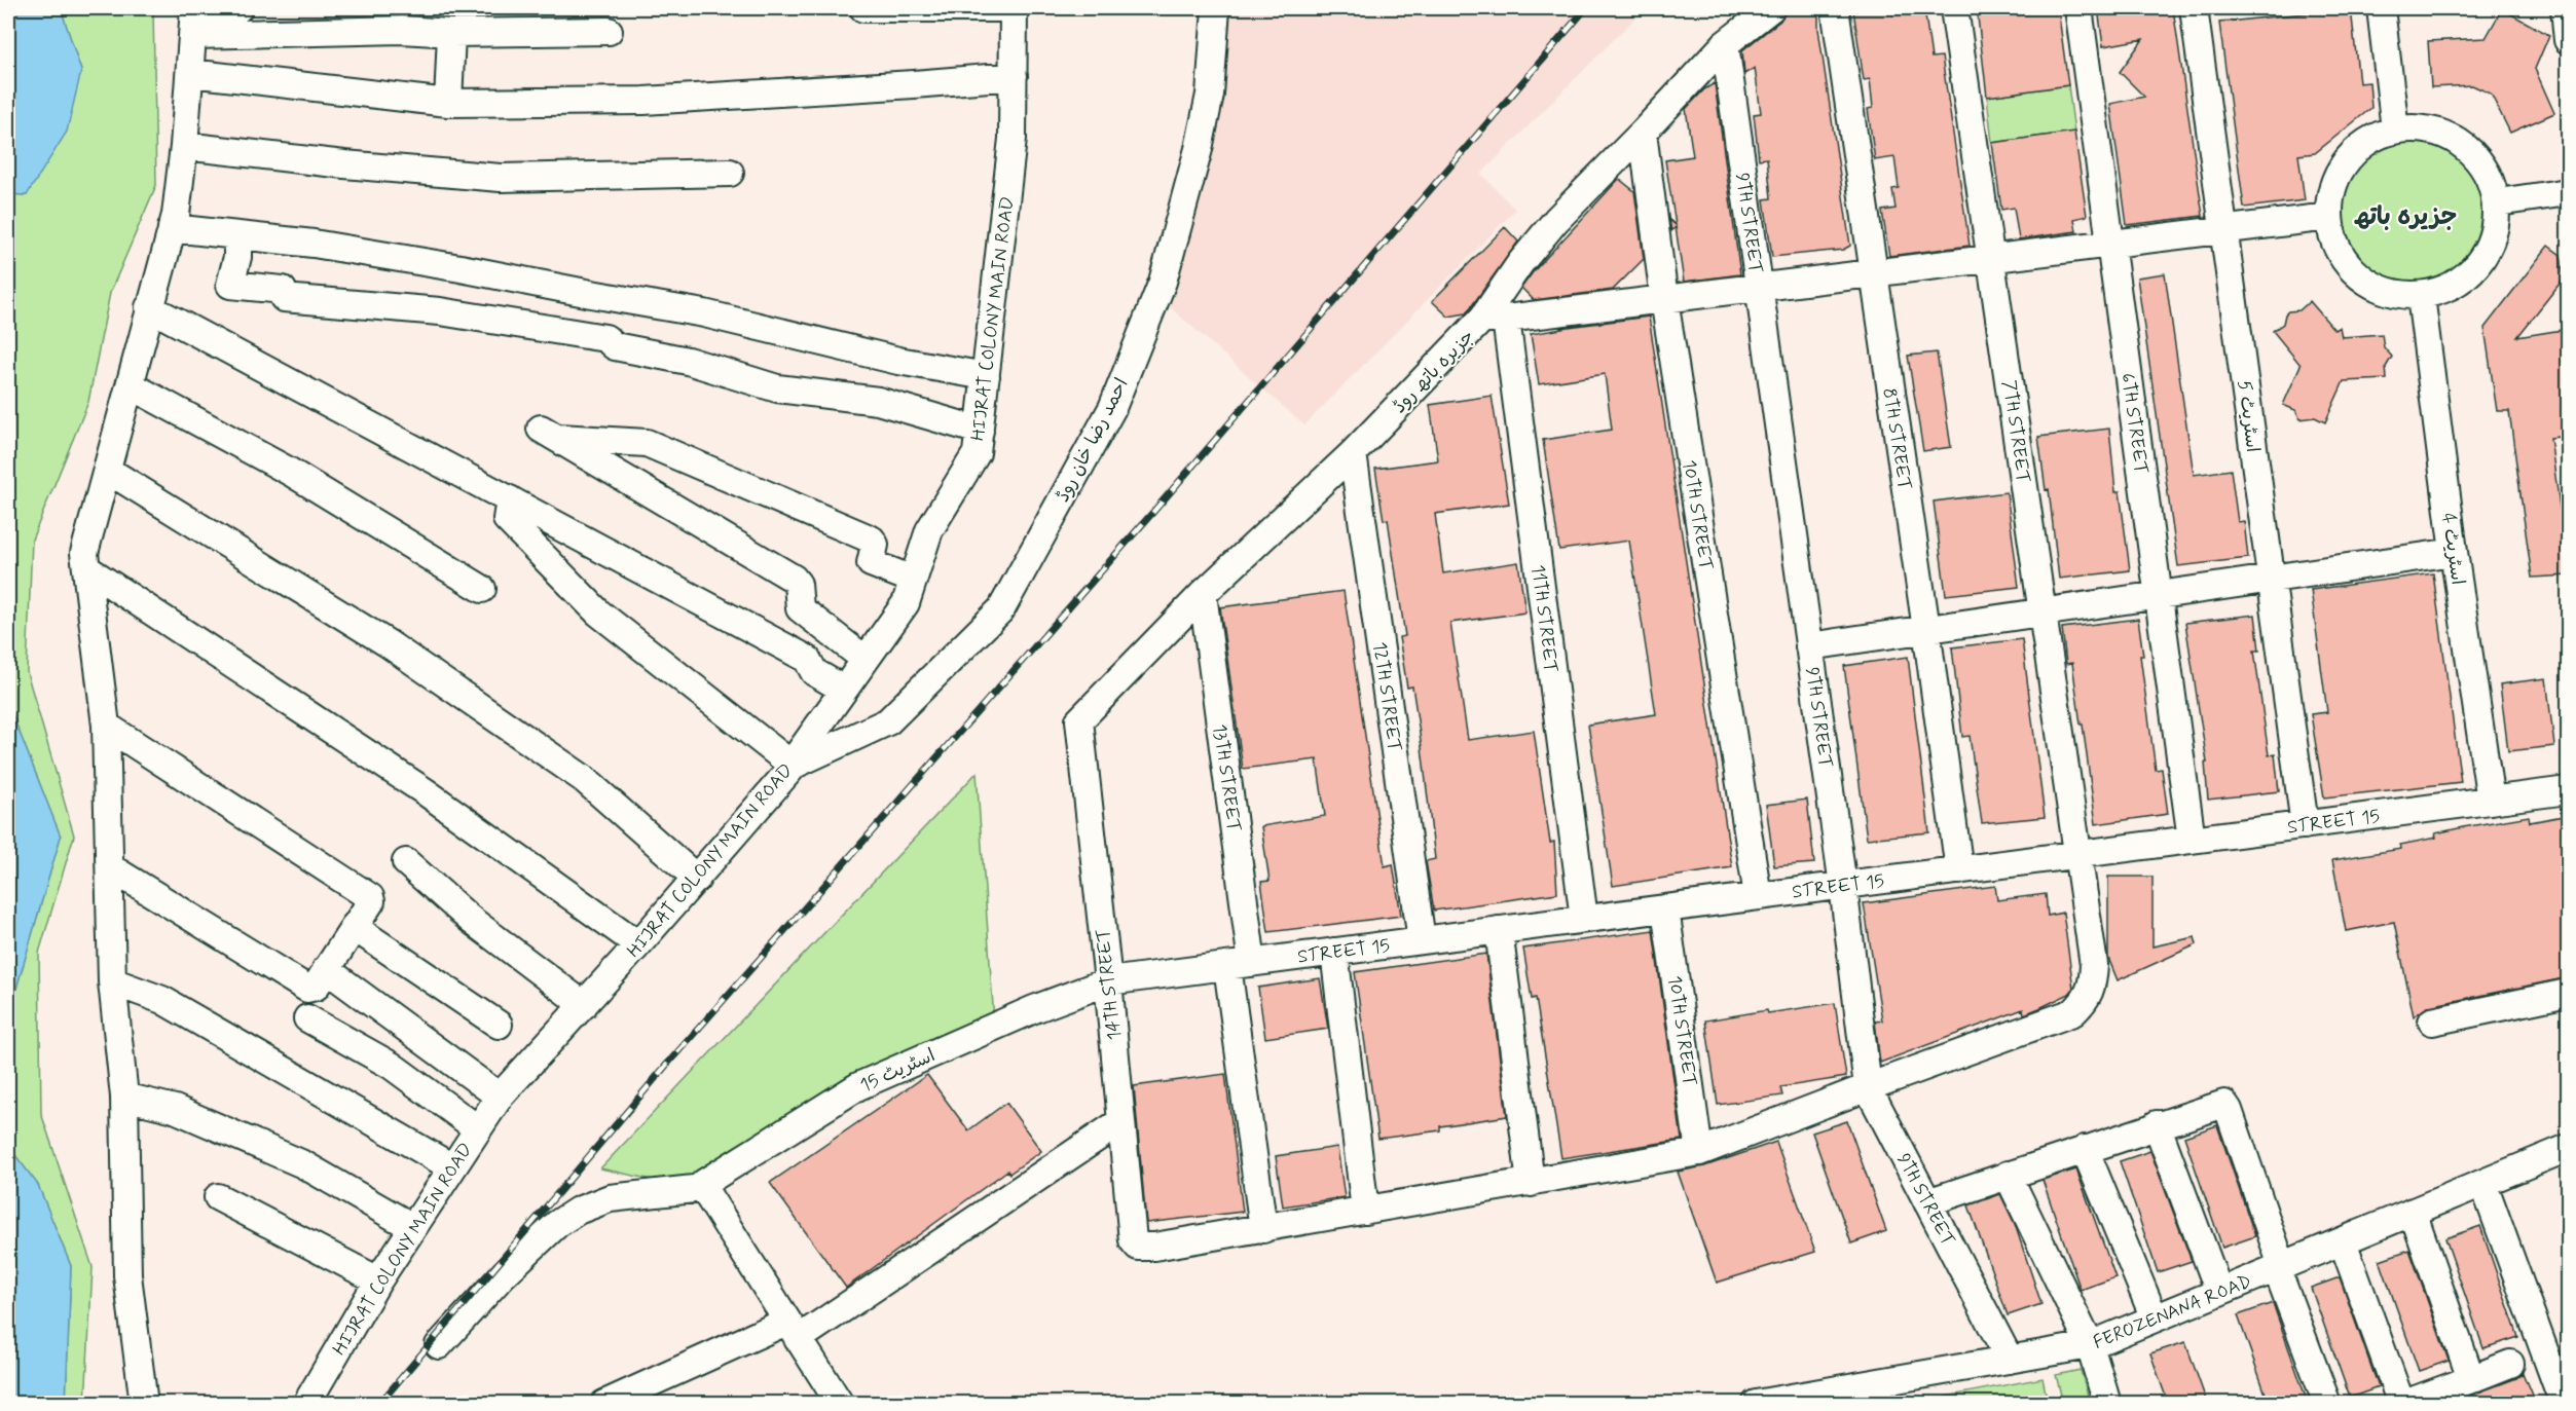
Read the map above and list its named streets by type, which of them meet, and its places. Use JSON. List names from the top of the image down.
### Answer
{
  "streets": {
    "street": [
      "9TH STREET",
      "HIJRAT COLONY MAIN ROAD",
      "جزیرہ باتھ روڈ",
      "اسٹریٹ 5",
      "6TH STREET",
      "7TH STREET",
      "8TH STREET",
      "احمد رضا خان روڈ",
      "10TH STREET",
      "اسٹریٹ 4",
      "11TH STREET",
      "12TH STREET",
      "13TH STREET",
      "STREET 15",
      "14TH STREET",
      "اسٹریٹ 15",
      "FEROZENANA ROAD"
    ]
  },
  "crossings": [
    ["9TH STREET", "جزیرہ باتھ روڈ"],
    ["9TH STREET", "7TH STREET"],
    ["9TH STREET", "STREET 15"],
    ["9TH STREET", "FEROZENANA ROAD"],
    ["HIJRAT COLONY MAIN ROAD", "احمد رضا خان روڈ"],
    ["جزیرہ باتھ روڈ", "10TH STREET"],
    ["جزیرہ باتھ روڈ", "11TH STREET"],
    ["جزیرہ باتھ روڈ", "12TH STREET"],
    ["جزیرہ باتھ روڈ", "13TH STREET"],
    ["جزیرہ باتھ روڈ", "14TH STREET"],
    ["اسٹریٹ 5", "STREET 15"],
    ["6TH STREET", "STREET 15"],
    ["7TH STREET", "10TH STREET"],
    ["7TH STREET", "13TH STREET"],
    ["7TH STREET", "STREET 15"],
    ["7TH STREET", "14TH STREET"],
    ["8TH STREET", "STREET 15"],
    ["10TH STREET", "STREET 15"],
    ["اسٹریٹ 4", "STREET 15"],
    ["11TH STREET", "STREET 15"],
    ["12TH STREET", "STREET 15"],
    ["13TH STREET", "STREET 15"],
    ["STREET 15", "14TH STREET"],
    ["STREET 15", "اسٹریٹ 15"],
    ["14TH STREET", "اسٹریٹ 15"]
  ],
  "districts": ["جزیرہ باتھ"]
}
